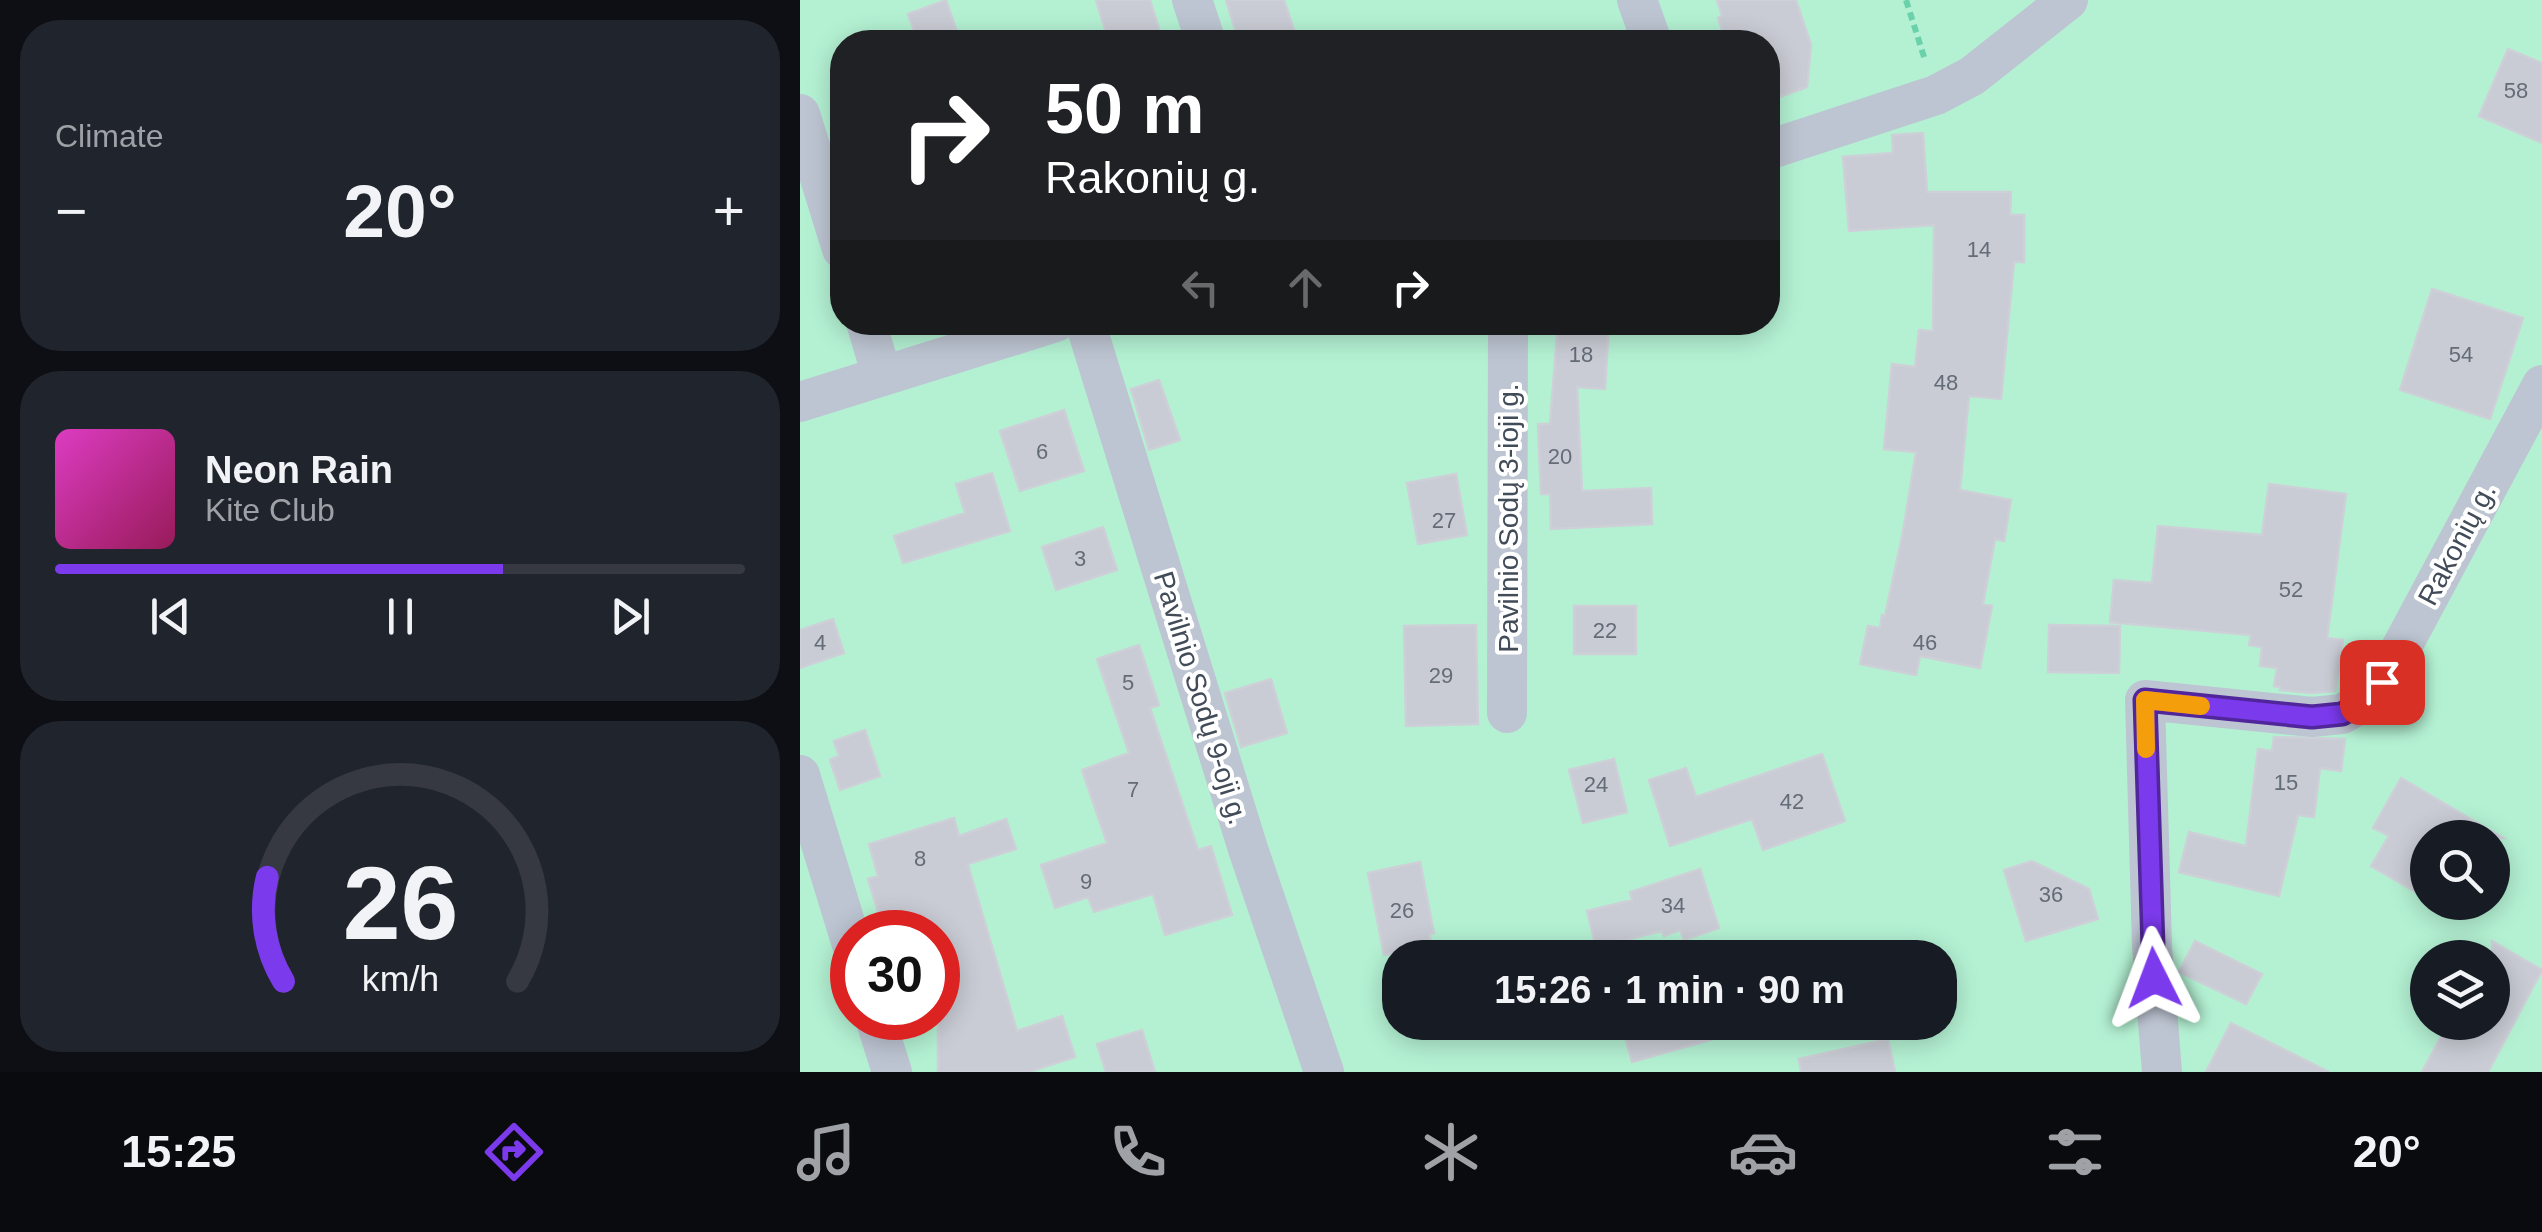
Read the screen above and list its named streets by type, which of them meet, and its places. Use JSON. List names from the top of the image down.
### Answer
{
  "streets": {
    "street": ["Pavilnio Sodų 3-ioji g.", "Rakonių g.", "Pavilnio Sodų 9-oji g."]
  },
  "house_numbers": [
    "58",
    "14",
    "18",
    "54",
    "48",
    "6",
    "20",
    "27",
    "3",
    "52",
    "22",
    "4",
    "46",
    "29",
    "5",
    "15",
    "24",
    "7",
    "42",
    "8",
    "9",
    "36",
    "34",
    "26"
  ],
  "page": {
    "tile": "Climate",
    "turn": ["50 m", "Rakonių g."],
    "heat": ["−", "20°", "+"],
    "song": ["Neon Rain", "Kite Club"],
    "limit": "30",
    "trip": "15:26 · 1 min · 90 m",
    "tabs": ["15:25", "20°"],
    "gauge": ["26", "km/h"]
  }
}
